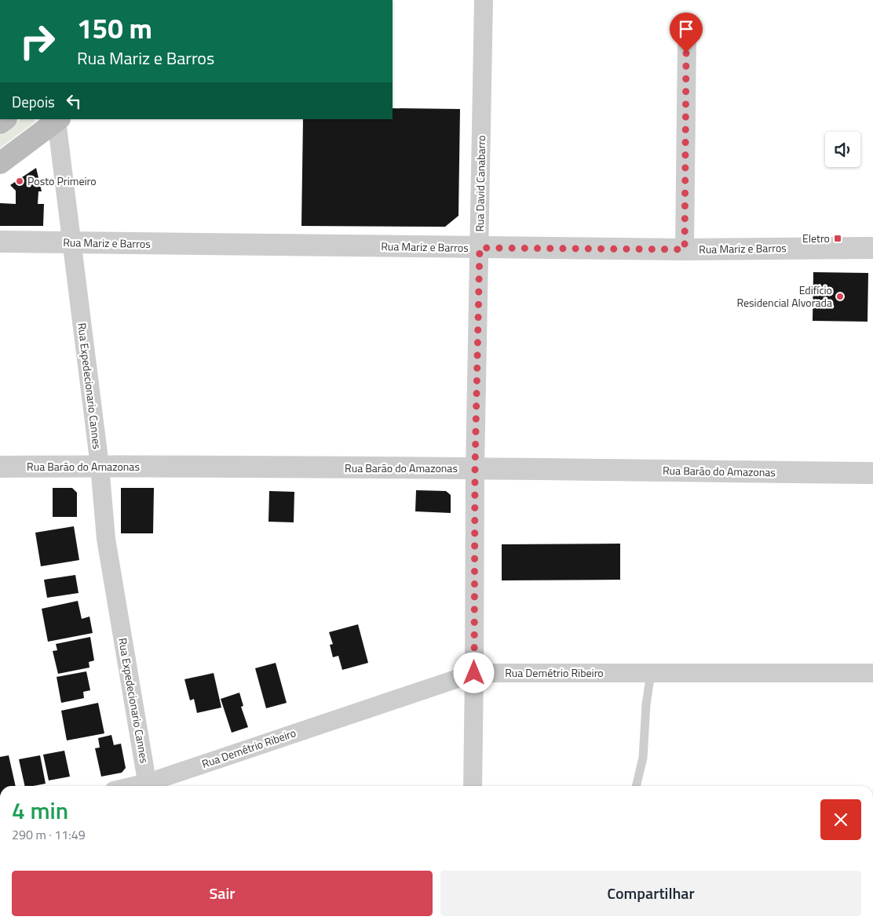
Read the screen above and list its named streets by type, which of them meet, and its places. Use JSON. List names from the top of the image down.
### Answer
{
  "streets": {
    "street": [
      "Rua David Canabarro",
      "Rua Mariz e Barros",
      "Rua Expedecionario Cannes",
      "Rua Barão do Amazonas",
      "Rua Demétrio Ribeiro"
    ]
  },
  "crossings": [
    ["Rua David Canabarro", "Rua Mariz e Barros"],
    ["Rua David Canabarro", "Rua Barão do Amazonas"],
    ["Rua David Canabarro", "Rua Demétrio Ribeiro"],
    ["Rua Mariz e Barros", "Rua Expedecionario Cannes"],
    ["Rua Expedecionario Cannes", "Rua Barão do Amazonas"],
    ["Rua Expedecionario Cannes", "Rua Demétrio Ribeiro"]
  ],
  "places": {
    "other": ["Posto Primeiro", "Edifício Residencial Alvorada"],
    "transit": ["Eletro"]
  },
  "page": {
    "turn": ["150 m", "Rua Mariz e Barros"],
    "then": "Depois",
    "heading": ["4 min", "290 m · 11:49"],
    "buttons": ["Sair", "Compartilhar"]
  }
}
